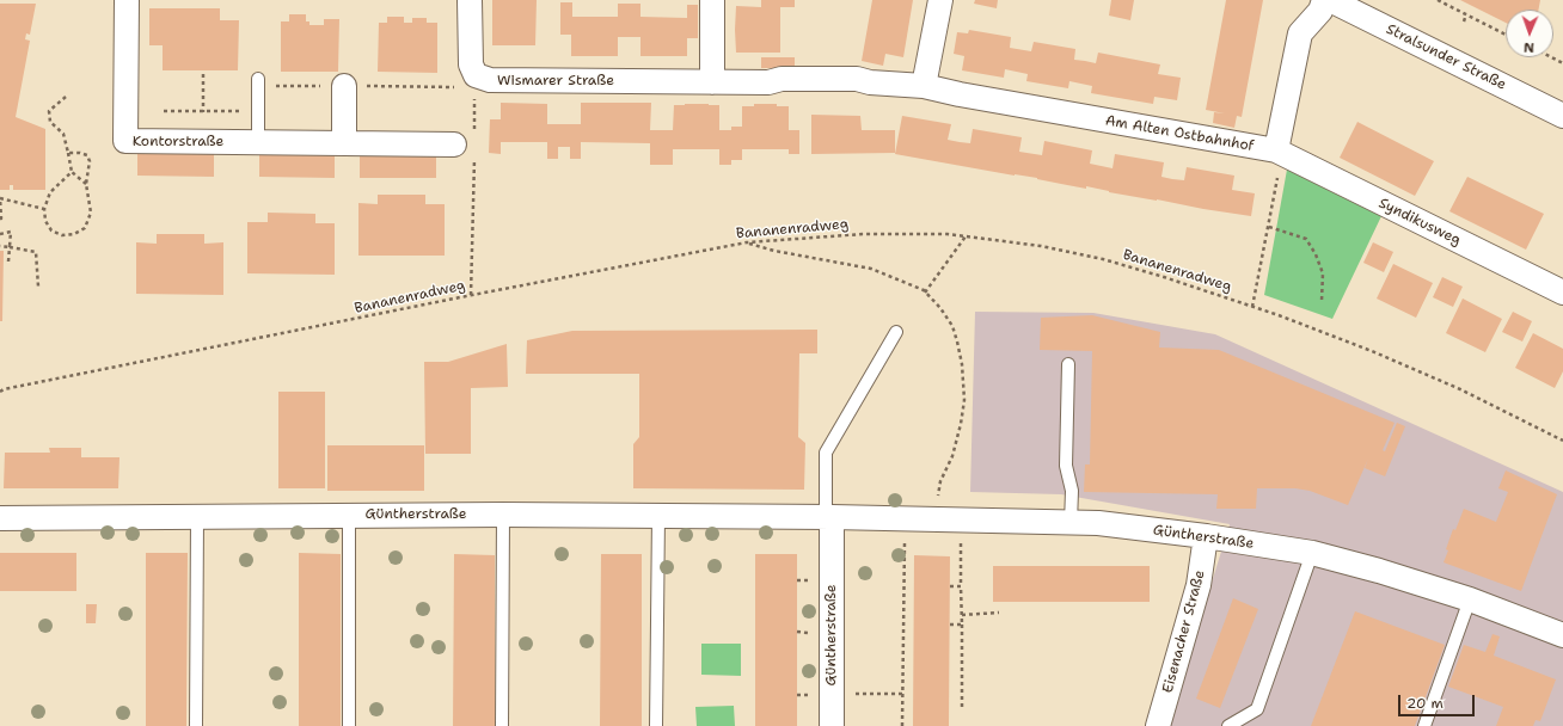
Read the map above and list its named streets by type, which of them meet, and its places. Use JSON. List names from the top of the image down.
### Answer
{
  "streets": {
    "street": [
      "Stralsunder Straße",
      "Wismarer Straße",
      "Am Alten Ostbahnhof",
      "Kontorstraße",
      "Syndikusweg",
      "Güntherstraße",
      "Eisenacher Straße"
    ],
    "path": ["Bananenradweg"]
  },
  "crossings": [
    ["Wismarer Straße", "Am Alten Ostbahnhof"],
    ["Am Alten Ostbahnhof", "Syndikusweg"],
    ["Güntherstraße", "Eisenacher Straße"]
  ],
  "scale_bar": "20 m",
  "north": "bottom"
}
